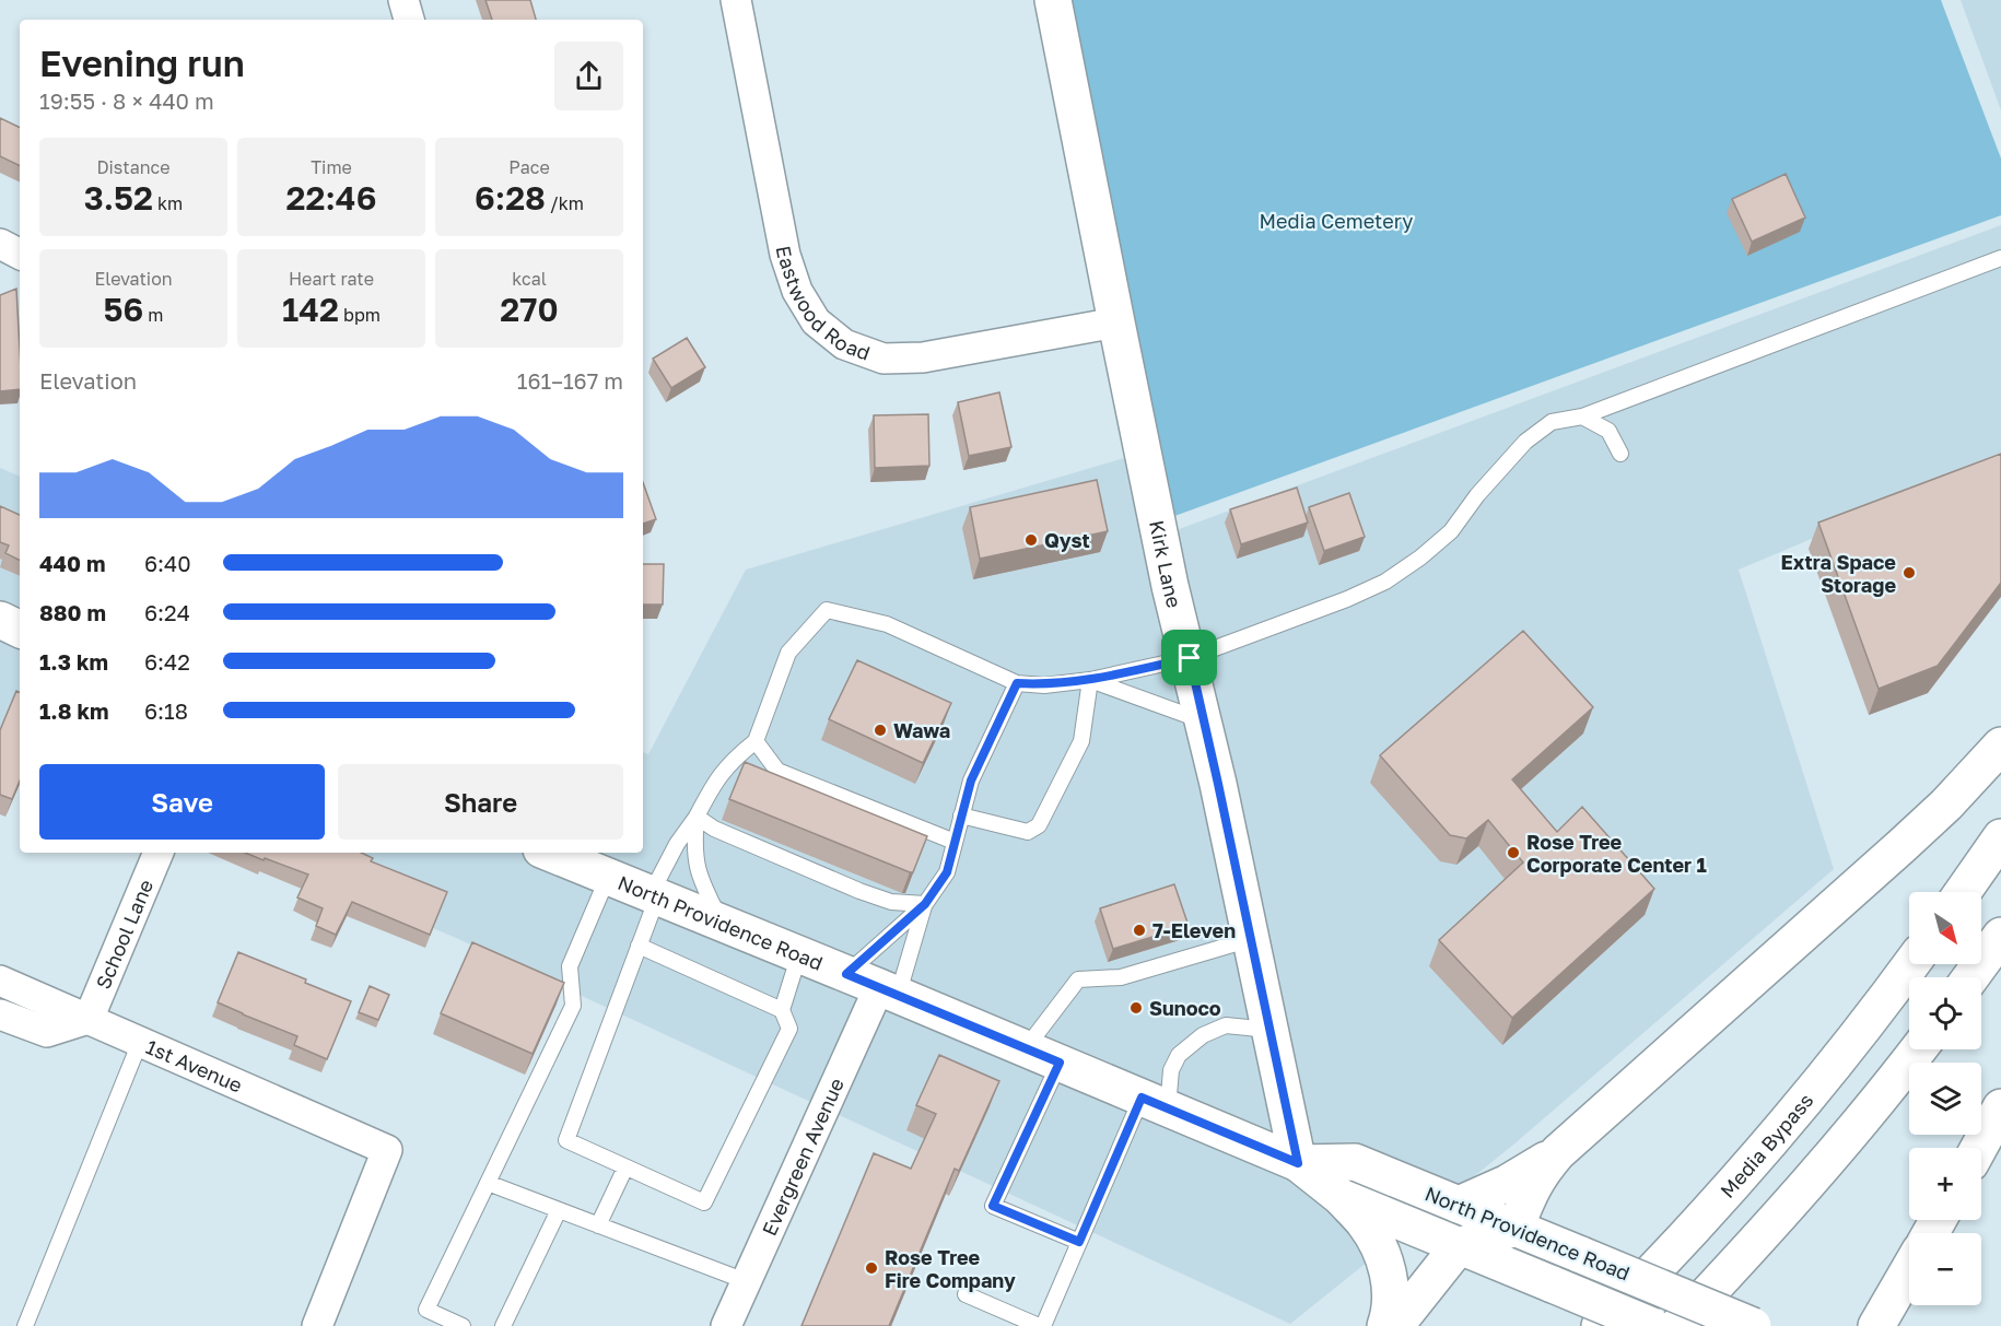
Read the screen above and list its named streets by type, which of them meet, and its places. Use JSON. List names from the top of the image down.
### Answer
{
  "streets": {
    "main road": ["Kirk Lane", "North Providence Road", "Media Bypass"],
    "street": [
      "Eastwood Road",
      "School Lane",
      "1st Avenue",
      "Evergreen Avenue"
    ]
  },
  "crossings": [
    ["Eastwood Road", "Kirk Lane"],
    ["Kirk Lane", "North Providence Road"],
    ["North Providence Road", "Evergreen Avenue"],
    ["School Lane", "1st Avenue"]
  ],
  "parks": ["Media Cemetery"],
  "places": [
    "Qyst",
    "Extra Space Storage",
    "Wawa",
    "Rose Tree Corporate Center 1",
    "7-Eleven",
    "Sunoco",
    "Rose Tree Fire Company"
  ],
  "north": "bottom right",
  "page": {
    "heading": ["Evening run", "19:55 · 8 × 440 m"],
    "stats": [
      ["Distance", "3.52 km"],
      ["Time", "22:46"],
      ["Pace", "6:28 /km"],
      ["Elevation", "56 m"],
      ["Heart rate", "142 bpm"],
      ["kcal", "270"]
    ],
    "chart": ["Elevation", "161–167 m"],
    "list": [
      {
        "name": "440 m",
        "note": "6:40"
      },
      {
        "name": "880 m",
        "note": "6:24"
      },
      {
        "name": "1.3 km",
        "note": "6:42"
      },
      {
        "name": "1.8 km",
        "note": "6:18"
      }
    ],
    "buttons": ["Save", "Share"],
    "map_buttons": ["+", "−"]
  }
}
